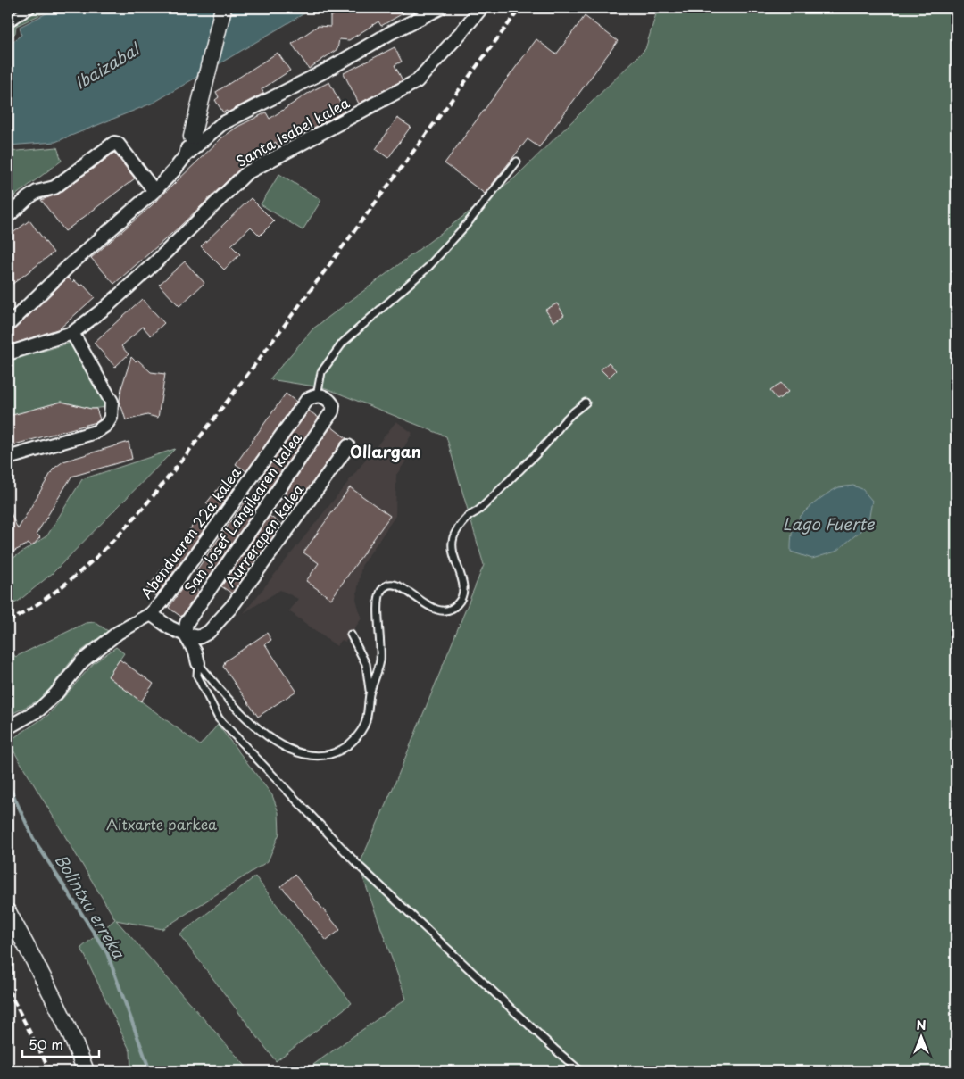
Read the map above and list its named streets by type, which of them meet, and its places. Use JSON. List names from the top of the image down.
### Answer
{
  "streets": {
    "street": [
      "Santa Isabel kalea",
      "San Josef Langilearen kalea",
      "Abenduaren 22a kalea",
      "Aurrerapen kalea"
    ]
  },
  "crossings": [
    ["San Josef Langilearen kalea", "Abenduaren 22a kalea"],
    ["San Josef Langilearen kalea", "Aurrerapen kalea"]
  ],
  "districts": ["Ollargan"],
  "water": ["Ibaizabal", "Lago Fuerte", "Bolintxu erreka"],
  "parks": ["Aitxarte parkea"],
  "scale_bar": "50 m",
  "north": "top"
}
